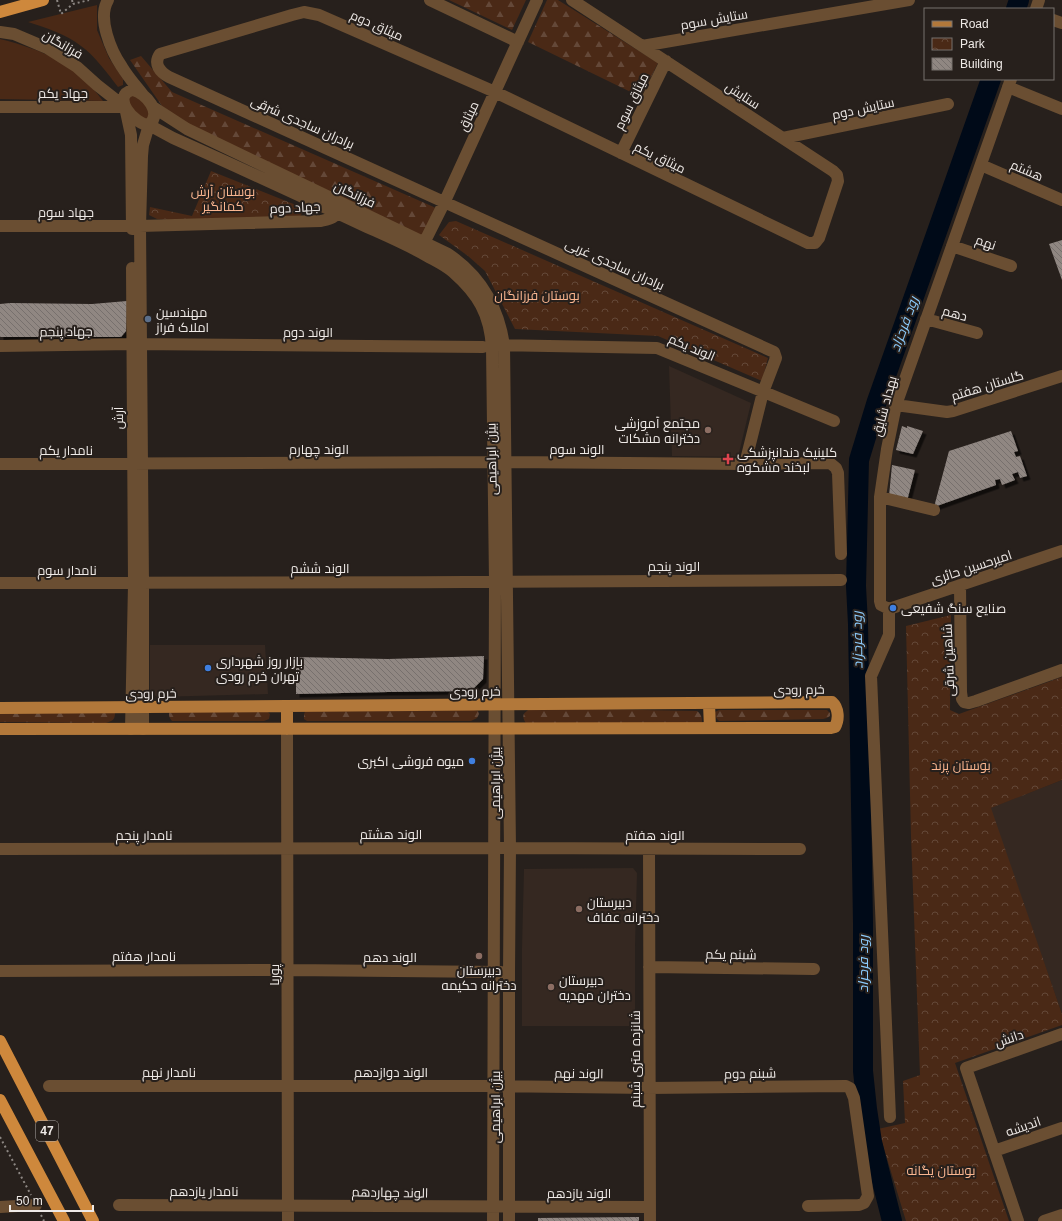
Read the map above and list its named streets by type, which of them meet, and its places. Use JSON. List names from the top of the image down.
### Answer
{
  "streets": {
    "highway": ["47"],
    "main road": ["خرم رودی"],
    "street": [
      "ستایش سوم",
      "میثاق دوم",
      "فرزانگان",
      "جهاد یکم",
      "ستایش",
      "میثاق سوم",
      "ستایش دوم",
      "میثاق",
      "برادران ساجدی شرقی",
      "میثاق یکم",
      "هشتم",
      "جهاد دوم",
      "جهاد سوم",
      "نهم",
      "برادران ساجدی غربی",
      "دهم",
      "جهاد پنجم",
      "الوند دوم",
      "الوند یکم",
      "گلستان هفتم",
      "بهداد شایق",
      "آرش",
      "الوند چهارم",
      "الوند سوم",
      "نامدار یکم",
      "بیژن ابراهیمی",
      "الوند پنجم",
      "امیرحسین حائری",
      "الوند ششم",
      "نامدار سوم",
      "شاهین شرقی",
      "الوند هشتم",
      "نامدار پنجم",
      "الوند هفتم",
      "شبنم یکم",
      "نامدار هفتم",
      "الوند دهم",
      "پوریا",
      "دانش",
      "شانزده متری شبنم",
      "نامدار نهم",
      "الوند دوازدهم",
      "الوند نهم",
      "شبنم دوم",
      "اندیشه",
      "نامدار یازدهم",
      "الوند چهاردهم",
      "الوند یازدهم"
    ]
  },
  "crossings": [
    ["ستایش سوم", "ستایش"],
    ["میثاق دوم", "میثاق"],
    ["میثاق دوم", "برادران ساجدی شرقی"],
    ["میثاق دوم", "میثاق یکم"],
    ["فرزانگان", "جهاد یکم"],
    ["فرزانگان", "میثاق"],
    ["فرزانگان", "جهاد دوم"],
    ["فرزانگان", "الوند دوم"],
    ["فرزانگان", "الوند یکم"],
    ["فرزانگان", "آرش"],
    ["فرزانگان", "بیژن ابراهیمی"],
    ["جهاد یکم", "آرش"],
    ["ستایش", "میثاق سوم"],
    ["ستایش", "ستایش دوم"],
    ["ستایش", "میثاق یکم"],
    ["میثاق سوم", "میثاق یکم"],
    ["میثاق", "برادران ساجدی شرقی"],
    ["میثاق", "میثاق یکم"],
    ["میثاق", "برادران ساجدی غربی"],
    ["برادران ساجدی شرقی", "برادران ساجدی غربی"],
    ["هشتم", "بهداد شایق"],
    ["جهاد دوم", "جهاد سوم"],
    ["جهاد دوم", "آرش"],
    ["جهاد سوم", "آرش"],
    ["نهم", "بهداد شایق"],
    ["برادران ساجدی غربی", "الوند یکم"],
    ["دهم", "بهداد شایق"],
    ["جهاد پنجم", "الوند دوم"],
    ["جهاد پنجم", "آرش"],
    ["الوند دوم", "الوند یکم"],
    ["الوند دوم", "آرش"],
    ["الوند دوم", "بیژن ابراهیمی"],
    ["الوند یکم", "بیژن ابراهیمی"],
    ["گلستان هفتم", "بهداد شایق"],
    ["بهداد شایق", "امیرحسین حائری"],
    ["آرش", "الوند چهارم"],
    ["آرش", "نامدار یکم"],
    ["آرش", "الوند ششم"],
    ["آرش", "نامدار سوم"],
    ["آرش", "خرم رودی"],
    ["الوند چهارم", "الوند سوم"],
    ["الوند چهارم", "نامدار یکم"],
    ["الوند چهارم", "بیژن ابراهیمی"],
    ["الوند سوم", "بیژن ابراهیمی"],
    ["بیژن ابراهیمی", "الوند پنجم"],
    ["بیژن ابراهیمی", "الوند ششم"],
    ["بیژن ابراهیمی", "خرم رودی"],
    ["بیژن ابراهیمی", "الوند هشتم"],
    ["بیژن ابراهیمی", "الوند هفتم"],
    ["بیژن ابراهیمی", "الوند دهم"],
    ["بیژن ابراهیمی", "الوند دوازدهم"],
    ["بیژن ابراهیمی", "الوند نهم"],
    ["بیژن ابراهیمی", "الوند چهاردهم"],
    ["بیژن ابراهیمی", "الوند یازدهم"],
    ["الوند پنجم", "الوند ششم"],
    ["امیرحسین حائری", "شاهین شرقی"],
    ["الوند ششم", "نامدار سوم"],
    ["خرم رودی", "پوریا"],
    ["الوند هشتم", "نامدار پنجم"],
    ["الوند هشتم", "الوند هفتم"],
    ["الوند هشتم", "پوریا"],
    ["نامدار پنجم", "پوریا"],
    ["الوند هفتم", "شانزده متری شبنم"],
    ["شبنم یکم", "شانزده متری شبنم"],
    ["نامدار هفتم", "الوند دهم"],
    ["نامدار هفتم", "پوریا"],
    ["الوند دهم", "پوریا"],
    ["پوریا", "نامدار نهم"],
    ["پوریا", "الوند دوازدهم"],
    ["پوریا", "نامدار یازدهم"],
    ["پوریا", "الوند چهاردهم"],
    ["دانش", "اندیشه"],
    ["شانزده متری شبنم", "الوند نهم"],
    ["شانزده متری شبنم", "شبنم دوم"],
    ["شانزده متری شبنم", "الوند یازدهم"],
    ["نامدار نهم", "الوند دوازدهم"],
    ["الوند دوازدهم", "الوند نهم"],
    ["الوند نهم", "شبنم دوم"],
    ["نامدار یازدهم", "الوند چهاردهم"],
    ["الوند چهاردهم", "الوند یازدهم"]
  ],
  "water": ["رود فرحزاد"],
  "parks": [
    "بوستان آرش کمانگیر",
    "بوستان فرزانگان",
    "بوستان پرند",
    "بوستان یگانه"
  ],
  "places": {
    "other": [
      "مهندسین املاک فراز",
      "مجتمع آموزشی دخترانه مشکات",
      "صنایع سنگ شفیعی",
      "بازار روز شهرداری تهران خرم رودی",
      "میوه فروشی اکبری",
      "دبیرستان دخترانه عفاف",
      "دبیرستان دخترانه حکیمه",
      "دبیرستان دختران مهدیه"
    ],
    "health": ["کلینیک دندانپزشکی لبخند مشکوه"]
  },
  "legend": ["Road", "Park", "Building"],
  "scale_bar": "50 m"
}
